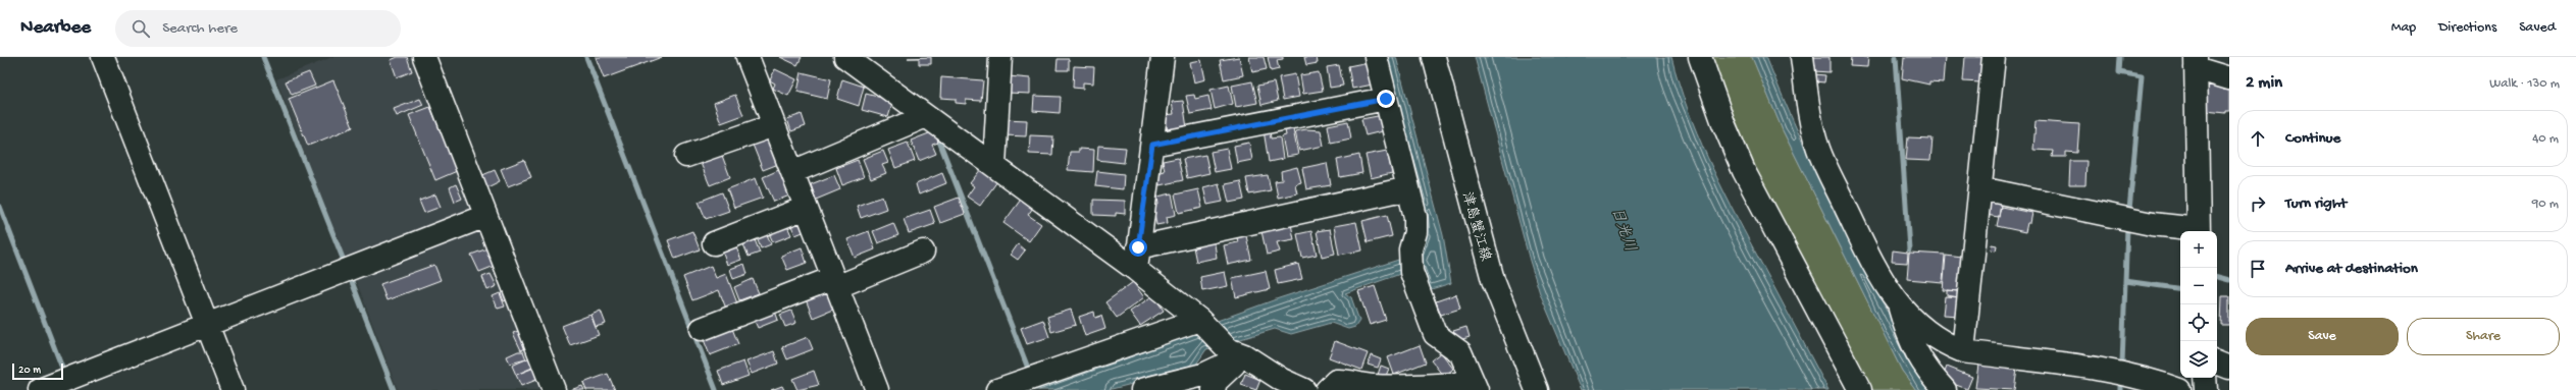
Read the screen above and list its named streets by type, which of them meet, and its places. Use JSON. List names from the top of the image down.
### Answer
{
  "streets": {
    "street": ["津島蟹江線"]
  },
  "water": ["日光川"],
  "scale_bar": "20 m",
  "page": {
    "header": "Nearbee",
    "search": "Search here",
    "nav": ["Map", "Directions", "Saved"],
    "heading": ["2 min", "Walk · 130 m"],
    "list": [
      ["Continue", "40 m"],
      ["Turn right", "90 m"],
      "Arrive at destination"
    ],
    "map_buttons": ["+", "−"],
    "buttons": ["Save", "Share"],
    "scale": "20 m"
  }
}
